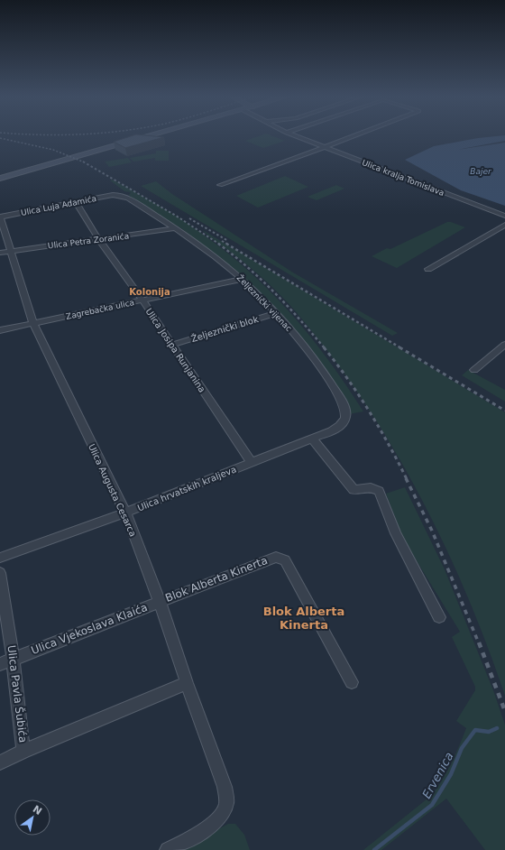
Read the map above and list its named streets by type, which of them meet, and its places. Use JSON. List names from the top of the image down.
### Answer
{
  "streets": {
    "street": [
      "Ulica kralja Tomislava",
      "Ulica Luja Adamića",
      "Ulica Petra Zoranića",
      "Željeznički vijenac",
      "Zagrebačka ulica",
      "Željeznički blok",
      "Ulica Josipa Runjanina",
      "Ulica hrvatskih kraljeva",
      "Ulica Augusta Cesarca",
      "Blok Alberta Kinerta",
      "Ulica Vjekoslava Klaića",
      "Ulica Pavla Šubića"
    ]
  },
  "crossings": [
    ["Ulica Luja Adamića", "Željeznički vijenac"],
    ["Ulica Luja Adamića", "Ulica Josipa Runjanina"],
    ["Ulica Luja Adamića", "Ulica Augusta Cesarca"],
    ["Ulica Petra Zoranića", "Željeznički vijenac"],
    ["Ulica Petra Zoranića", "Ulica Josipa Runjanina"],
    ["Ulica Petra Zoranića", "Ulica Augusta Cesarca"],
    ["Željeznički vijenac", "Zagrebačka ulica"],
    ["Željeznički vijenac", "Željeznički blok"],
    ["Željeznički vijenac", "Ulica hrvatskih kraljeva"],
    ["Zagrebačka ulica", "Ulica Josipa Runjanina"],
    ["Zagrebačka ulica", "Ulica Augusta Cesarca"],
    ["Željeznički blok", "Ulica Josipa Runjanina"],
    ["Ulica Josipa Runjanina", "Ulica hrvatskih kraljeva"],
    ["Ulica hrvatskih kraljeva", "Ulica Augusta Cesarca"],
    ["Ulica Augusta Cesarca", "Blok Alberta Kinerta"],
    ["Ulica Augusta Cesarca", "Ulica Vjekoslava Klaića"],
    ["Ulica Augusta Cesarca", "Ulica Pavla Šubića"],
    ["Blok Alberta Kinerta", "Ulica Vjekoslava Klaića"],
    ["Ulica Vjekoslava Klaića", "Ulica Pavla Šubića"]
  ],
  "districts": ["Kolonija", "Blok Alberta Kinerta"],
  "water": ["Bajer", "Ervenica"],
  "north": "top right"
}
